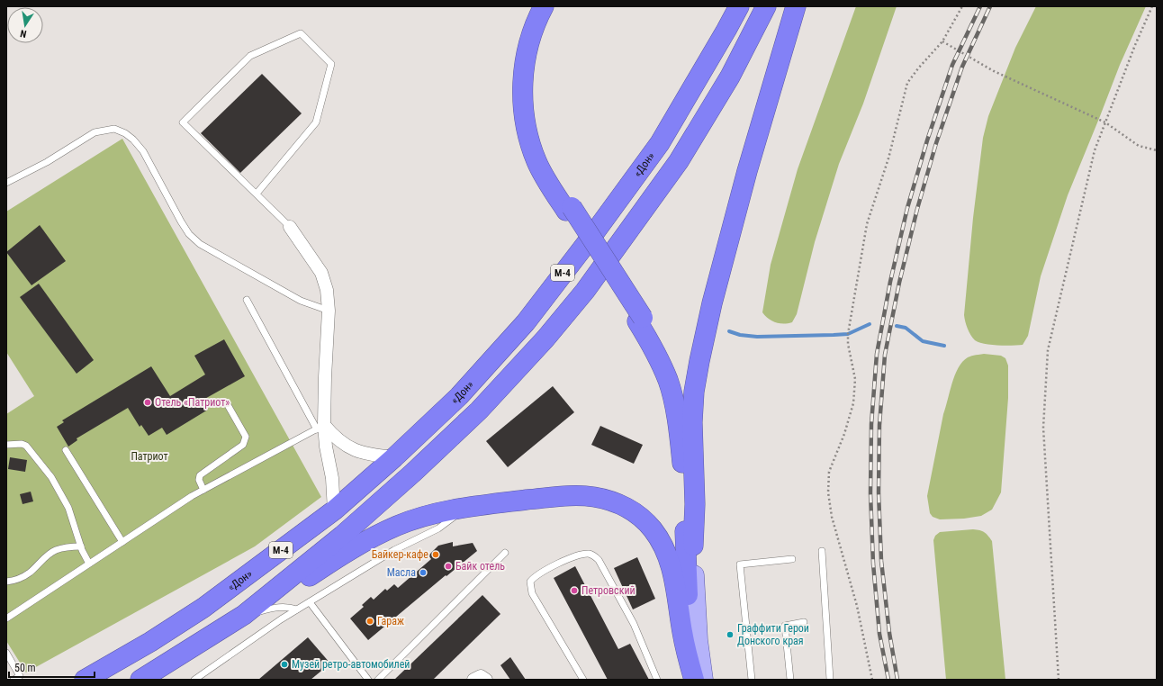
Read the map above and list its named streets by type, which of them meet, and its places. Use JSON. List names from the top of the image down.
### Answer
{
  "streets": {
    "highway": ["«Дон»", "М-4"]
  },
  "parks": ["Патриот"],
  "places": [
    "Отель «Патриот»",
    "Байкер-кафе",
    "Байк отель",
    "Масла",
    "Петровский",
    "Гараж",
    "Граффити Герои Донского края",
    "Музей ретро-автомобилей"
  ],
  "scale_bar": "50 m",
  "north": "bottom"
}
